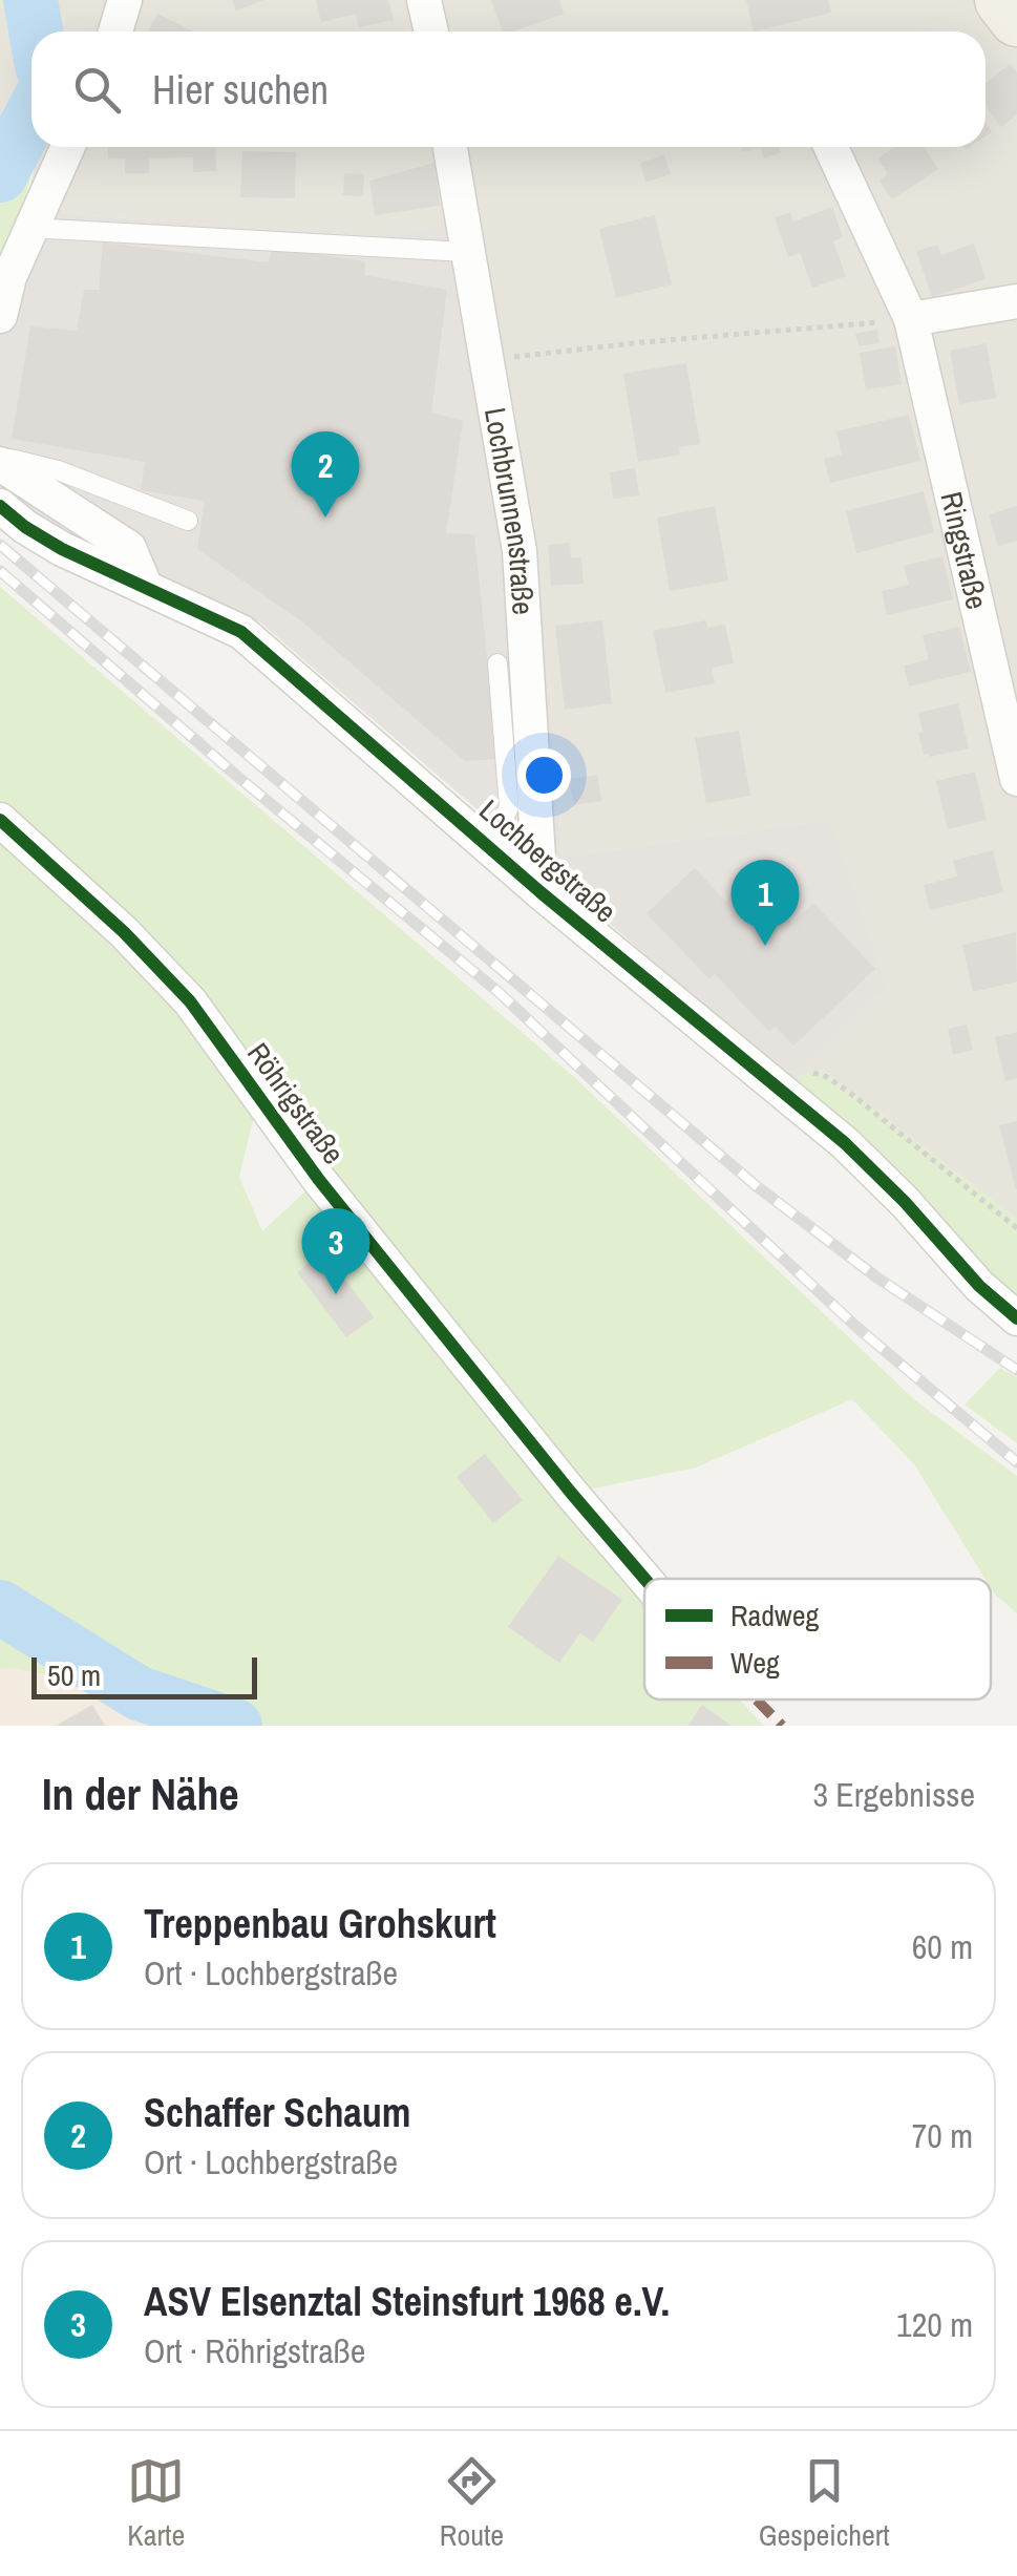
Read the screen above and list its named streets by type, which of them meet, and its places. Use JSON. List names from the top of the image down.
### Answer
{
  "streets": {
    "street": [
      "Lochbrunnenstraße",
      "Ringstraße",
      "Lochbergstraße",
      "Röhrigstraße"
    ]
  },
  "crossings": [
    ["Lochbrunnenstraße", "Lochbergstraße"]
  ],
  "legend": ["Radweg", "Weg"],
  "scale_bar": "50 m",
  "page": {
    "search": "Hier suchen",
    "pins": ["2", "1", "3"],
    "scale": "50 m",
    "heading": ["In der Nähe", "3 Ergebnisse"],
    "list": [
      {
        "mark": "1",
        "name": "Treppenbau Grohskurt",
        "note": "Ort · Lochbergstraße",
        "value": "60 m"
      },
      {
        "mark": "2",
        "name": "Schaffer Schaum",
        "note": "Ort · Lochbergstraße",
        "value": "70 m"
      },
      {
        "mark": "3",
        "name": "ASV Elsenztal Steinsfurt 1968 e.V.",
        "note": "Ort · Röhrigstraße",
        "value": "120 m"
      }
    ],
    "nav": ["Karte", "Route", "Gespeichert"]
  }
}
